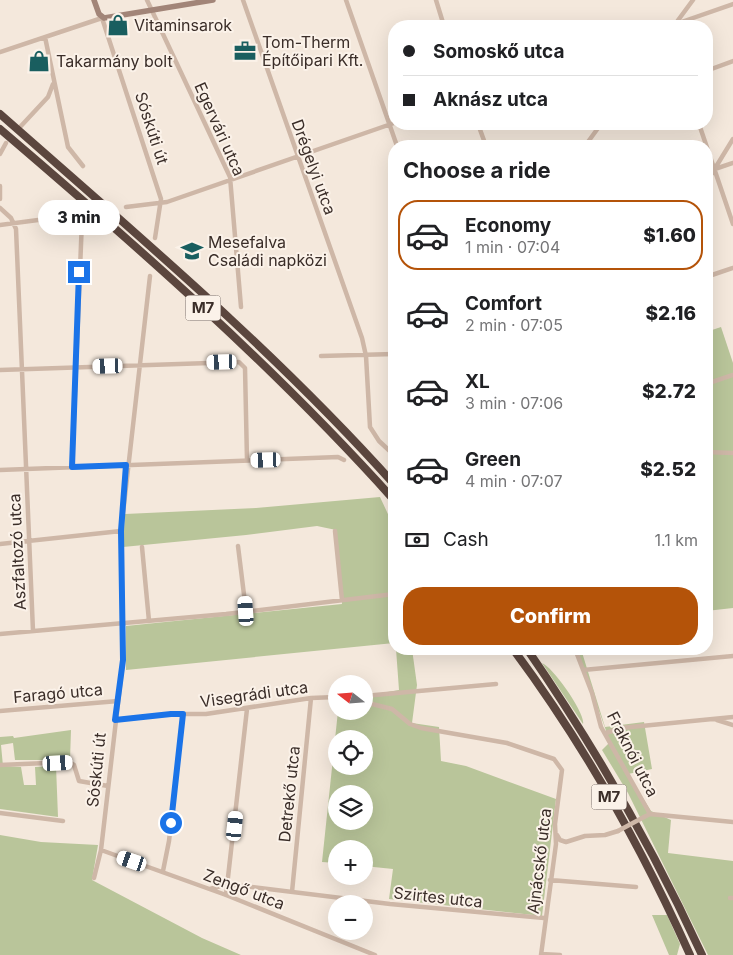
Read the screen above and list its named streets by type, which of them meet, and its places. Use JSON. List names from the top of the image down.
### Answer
{
  "streets": {
    "highway": ["M7"],
    "street": [
      "Sóskúti út",
      "Egervári utca",
      "Drégelyi utca",
      "Aszfaltozó utca",
      "Faragó utca",
      "Visegrádi utca",
      "Fraknói utca",
      "Detrekő utca",
      "Ajnácskő utca",
      "Zengő utca",
      "Szirtes utca"
    ]
  },
  "crossings": [
    ["Sóskúti út", "Faragó utca"],
    ["Sóskúti út", "Visegrádi utca"],
    ["Sóskúti út", "Zengő utca"],
    ["Visegrádi utca", "Detrekő utca"],
    ["Detrekő utca", "Szirtes utca"],
    ["Ajnácskő utca", "Szirtes utca"],
    ["Zengő utca", "Szirtes utca"]
  ],
  "places": {
    "shop": ["Vitaminsarok", "Takarmány bolt"],
    "office": ["Tom-Therm Építőipari Kft."],
    "school or university": ["Mesefalva Családi napközi"]
  },
  "north": "left",
  "page": {
    "banner": ["Somoskő utca", "Aknász utca"],
    "heading": "Choose a ride",
    "bubble": "3 min",
    "list": [
      {
        "name": "Economy",
        "note": "1 min · 07:04",
        "value": "$1.60"
      },
      {
        "name": "Comfort",
        "note": "2 min · 07:05",
        "value": "$2.16"
      },
      {
        "name": "XL",
        "note": "3 min · 07:06",
        "value": "$2.72"
      },
      {
        "name": "Green",
        "note": "4 min · 07:07",
        "value": "$2.52"
      }
    ],
    "pay": ["Cash", "1.1 km"],
    "buttons": "Confirm",
    "map_buttons": ["+", "−"]
  }
}
